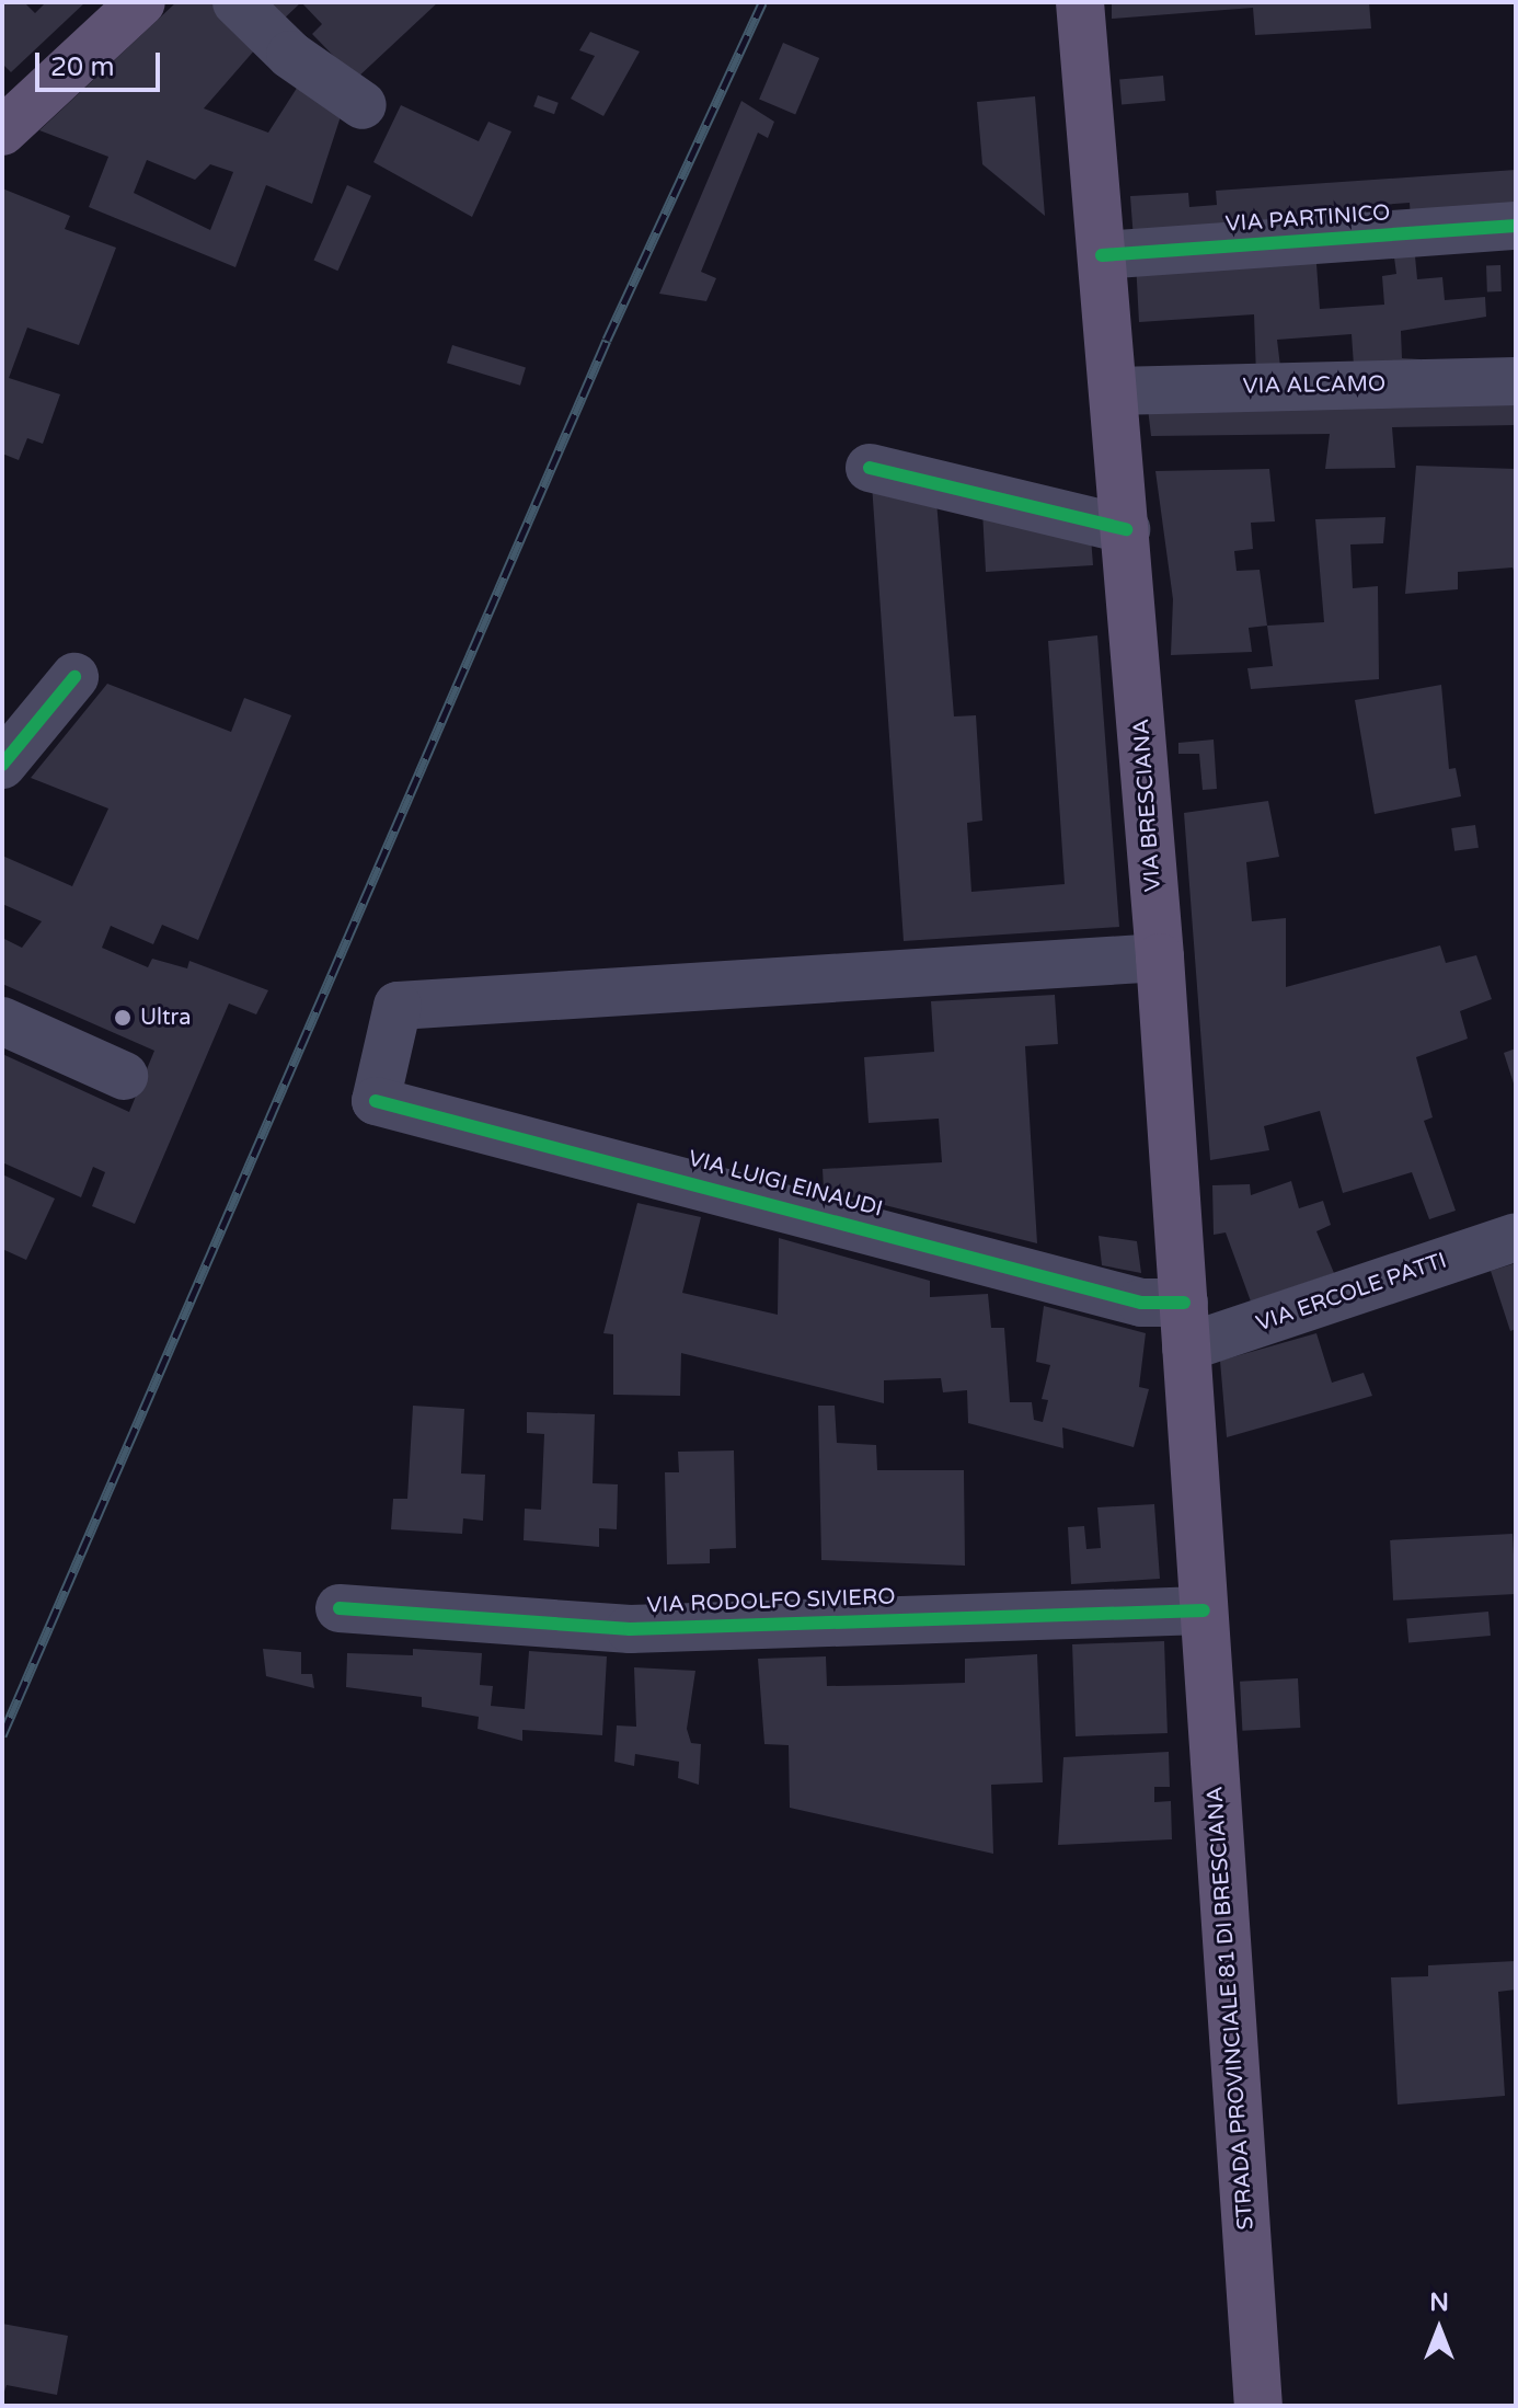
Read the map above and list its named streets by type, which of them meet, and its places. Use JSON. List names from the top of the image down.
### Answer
{
  "streets": {
    "main road": ["VIA BRESCIANA", "STRADA PROVINCIALE 81 DI BRESCIANA"],
    "street": [
      "VIA PARTINICO",
      "VIA ALCAMO",
      "VIA LUIGI EINAUDI",
      "VIA ERCOLE PATTI",
      "VIA RODOLFO SIVIERO"
    ]
  },
  "crossings": [
    ["VIA PARTINICO", "VIA BRESCIANA"],
    ["VIA ALCAMO", "VIA BRESCIANA"],
    ["VIA BRESCIANA", "VIA LUIGI EINAUDI"],
    ["VIA BRESCIANA", "VIA ERCOLE PATTI"],
    ["VIA BRESCIANA", "VIA RODOLFO SIVIERO"],
    ["VIA BRESCIANA", "STRADA PROVINCIALE 81 DI BRESCIANA"],
    ["VIA LUIGI EINAUDI", "VIA ERCOLE PATTI"],
    ["VIA RODOLFO SIVIERO", "STRADA PROVINCIALE 81 DI BRESCIANA"]
  ],
  "places": ["Ultra"],
  "scale_bar": "20 m",
  "north": "top"
}
